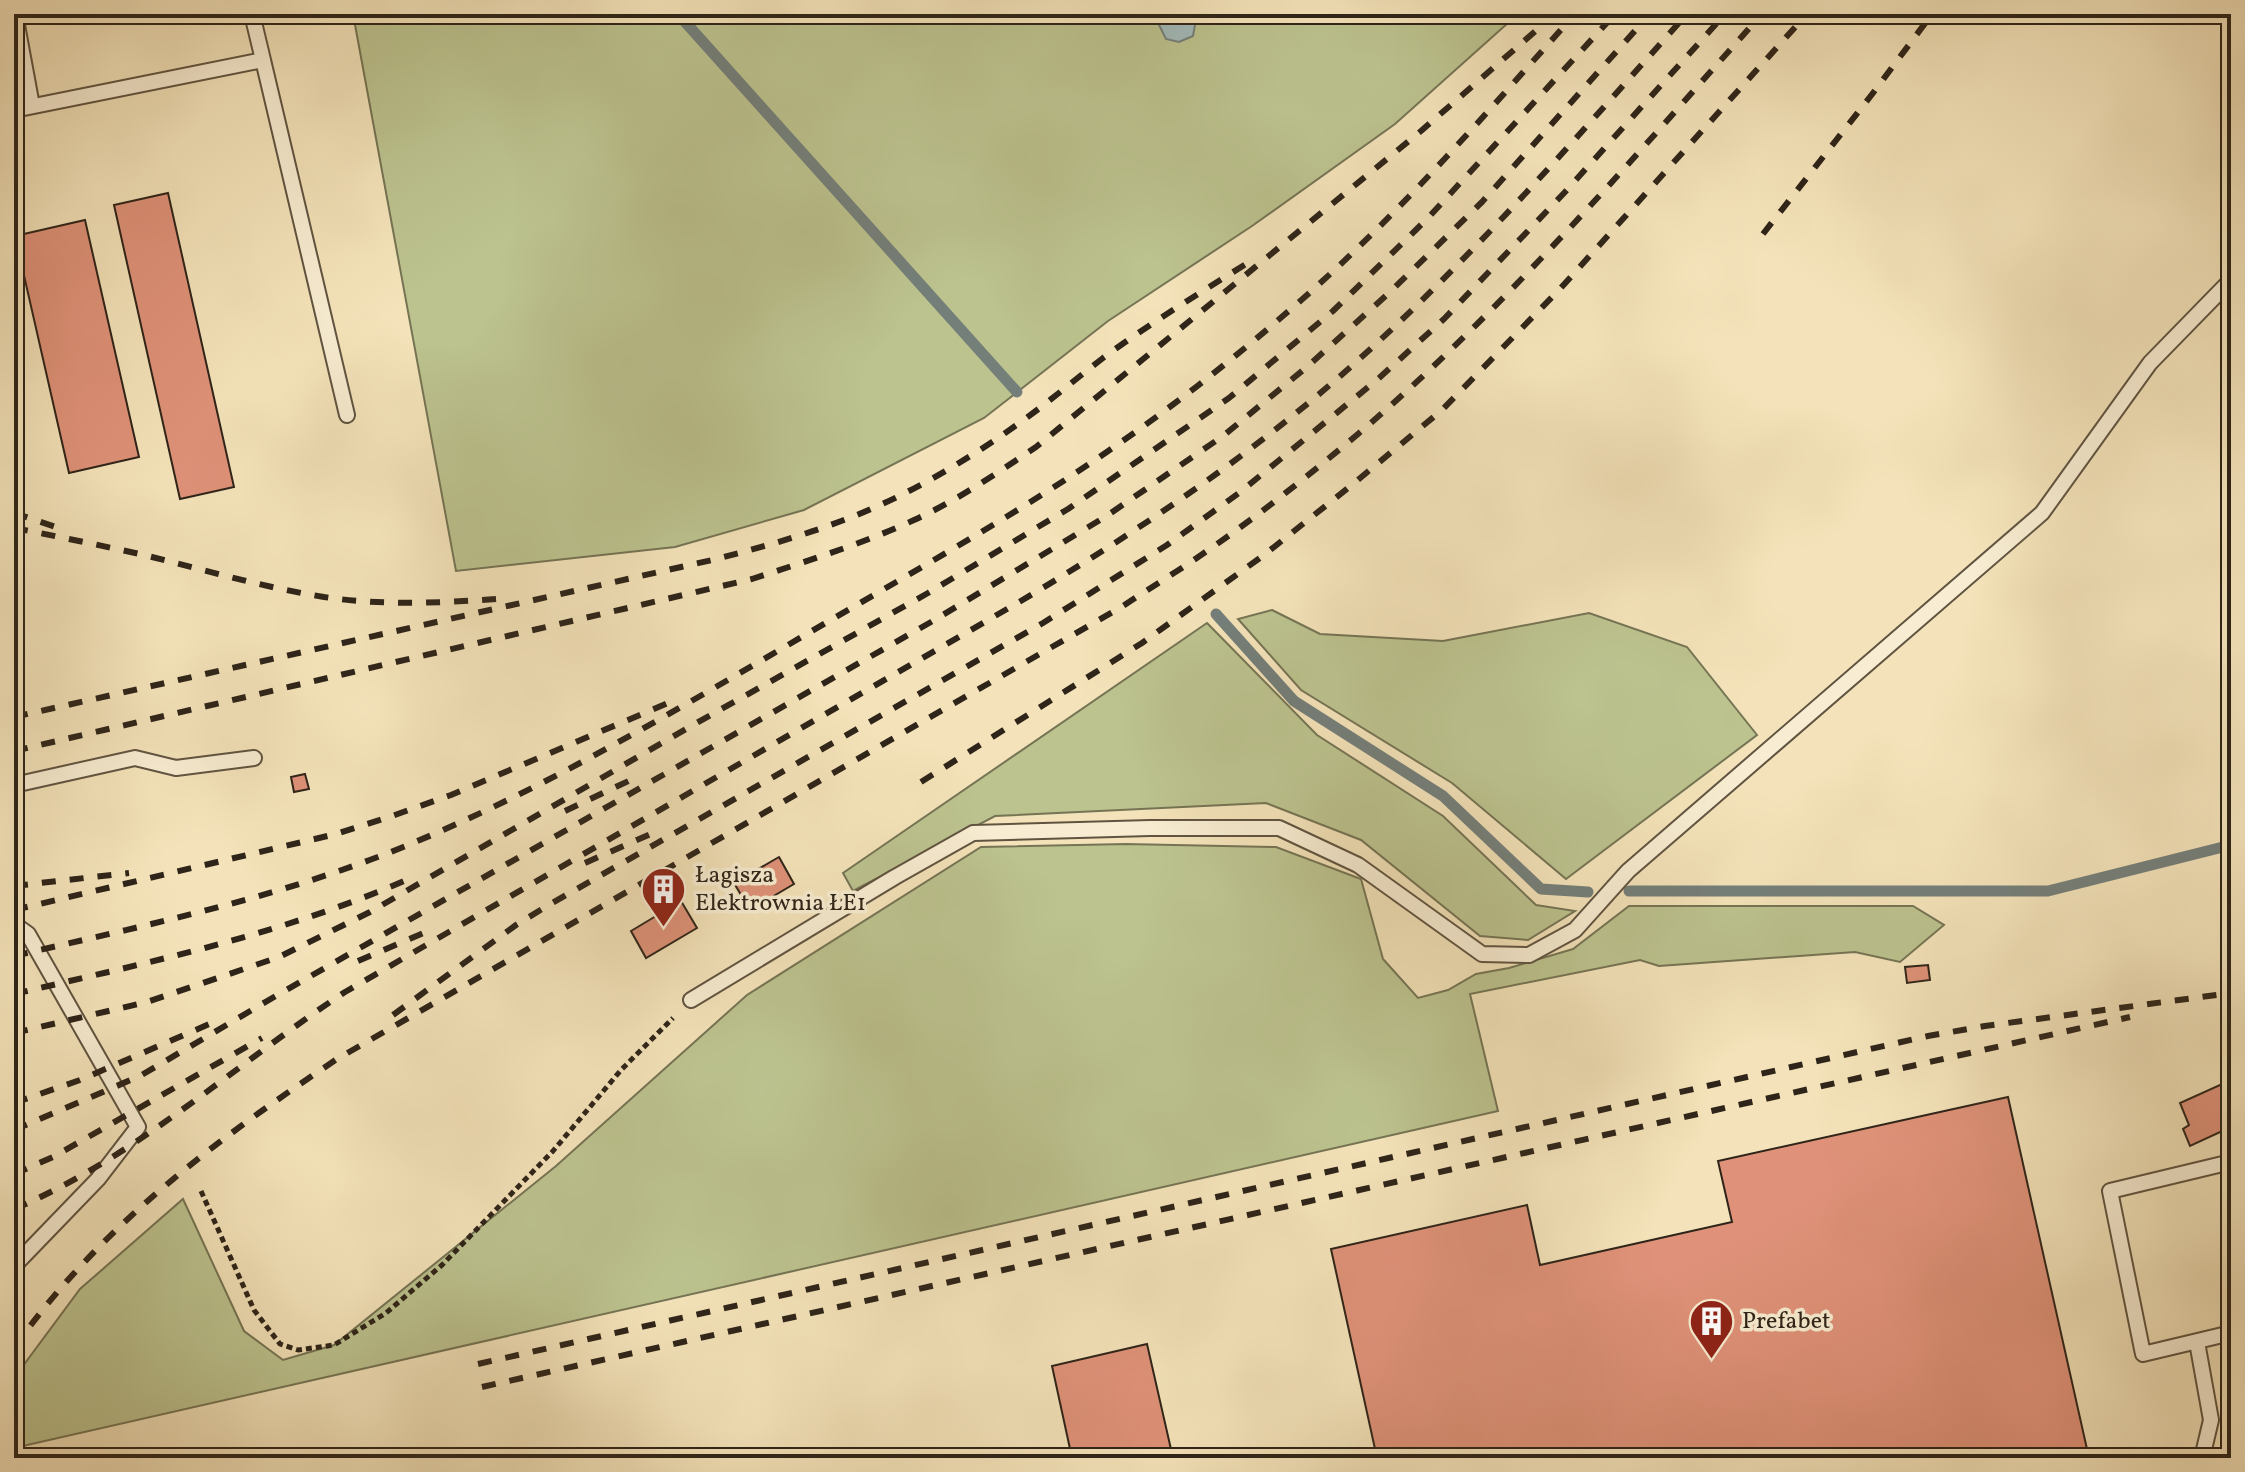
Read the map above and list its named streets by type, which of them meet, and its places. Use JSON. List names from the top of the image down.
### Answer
{
  "places": {
    "building": ["Łagisza Elektrownia ŁE1", "Prefabet"]
  }
}
